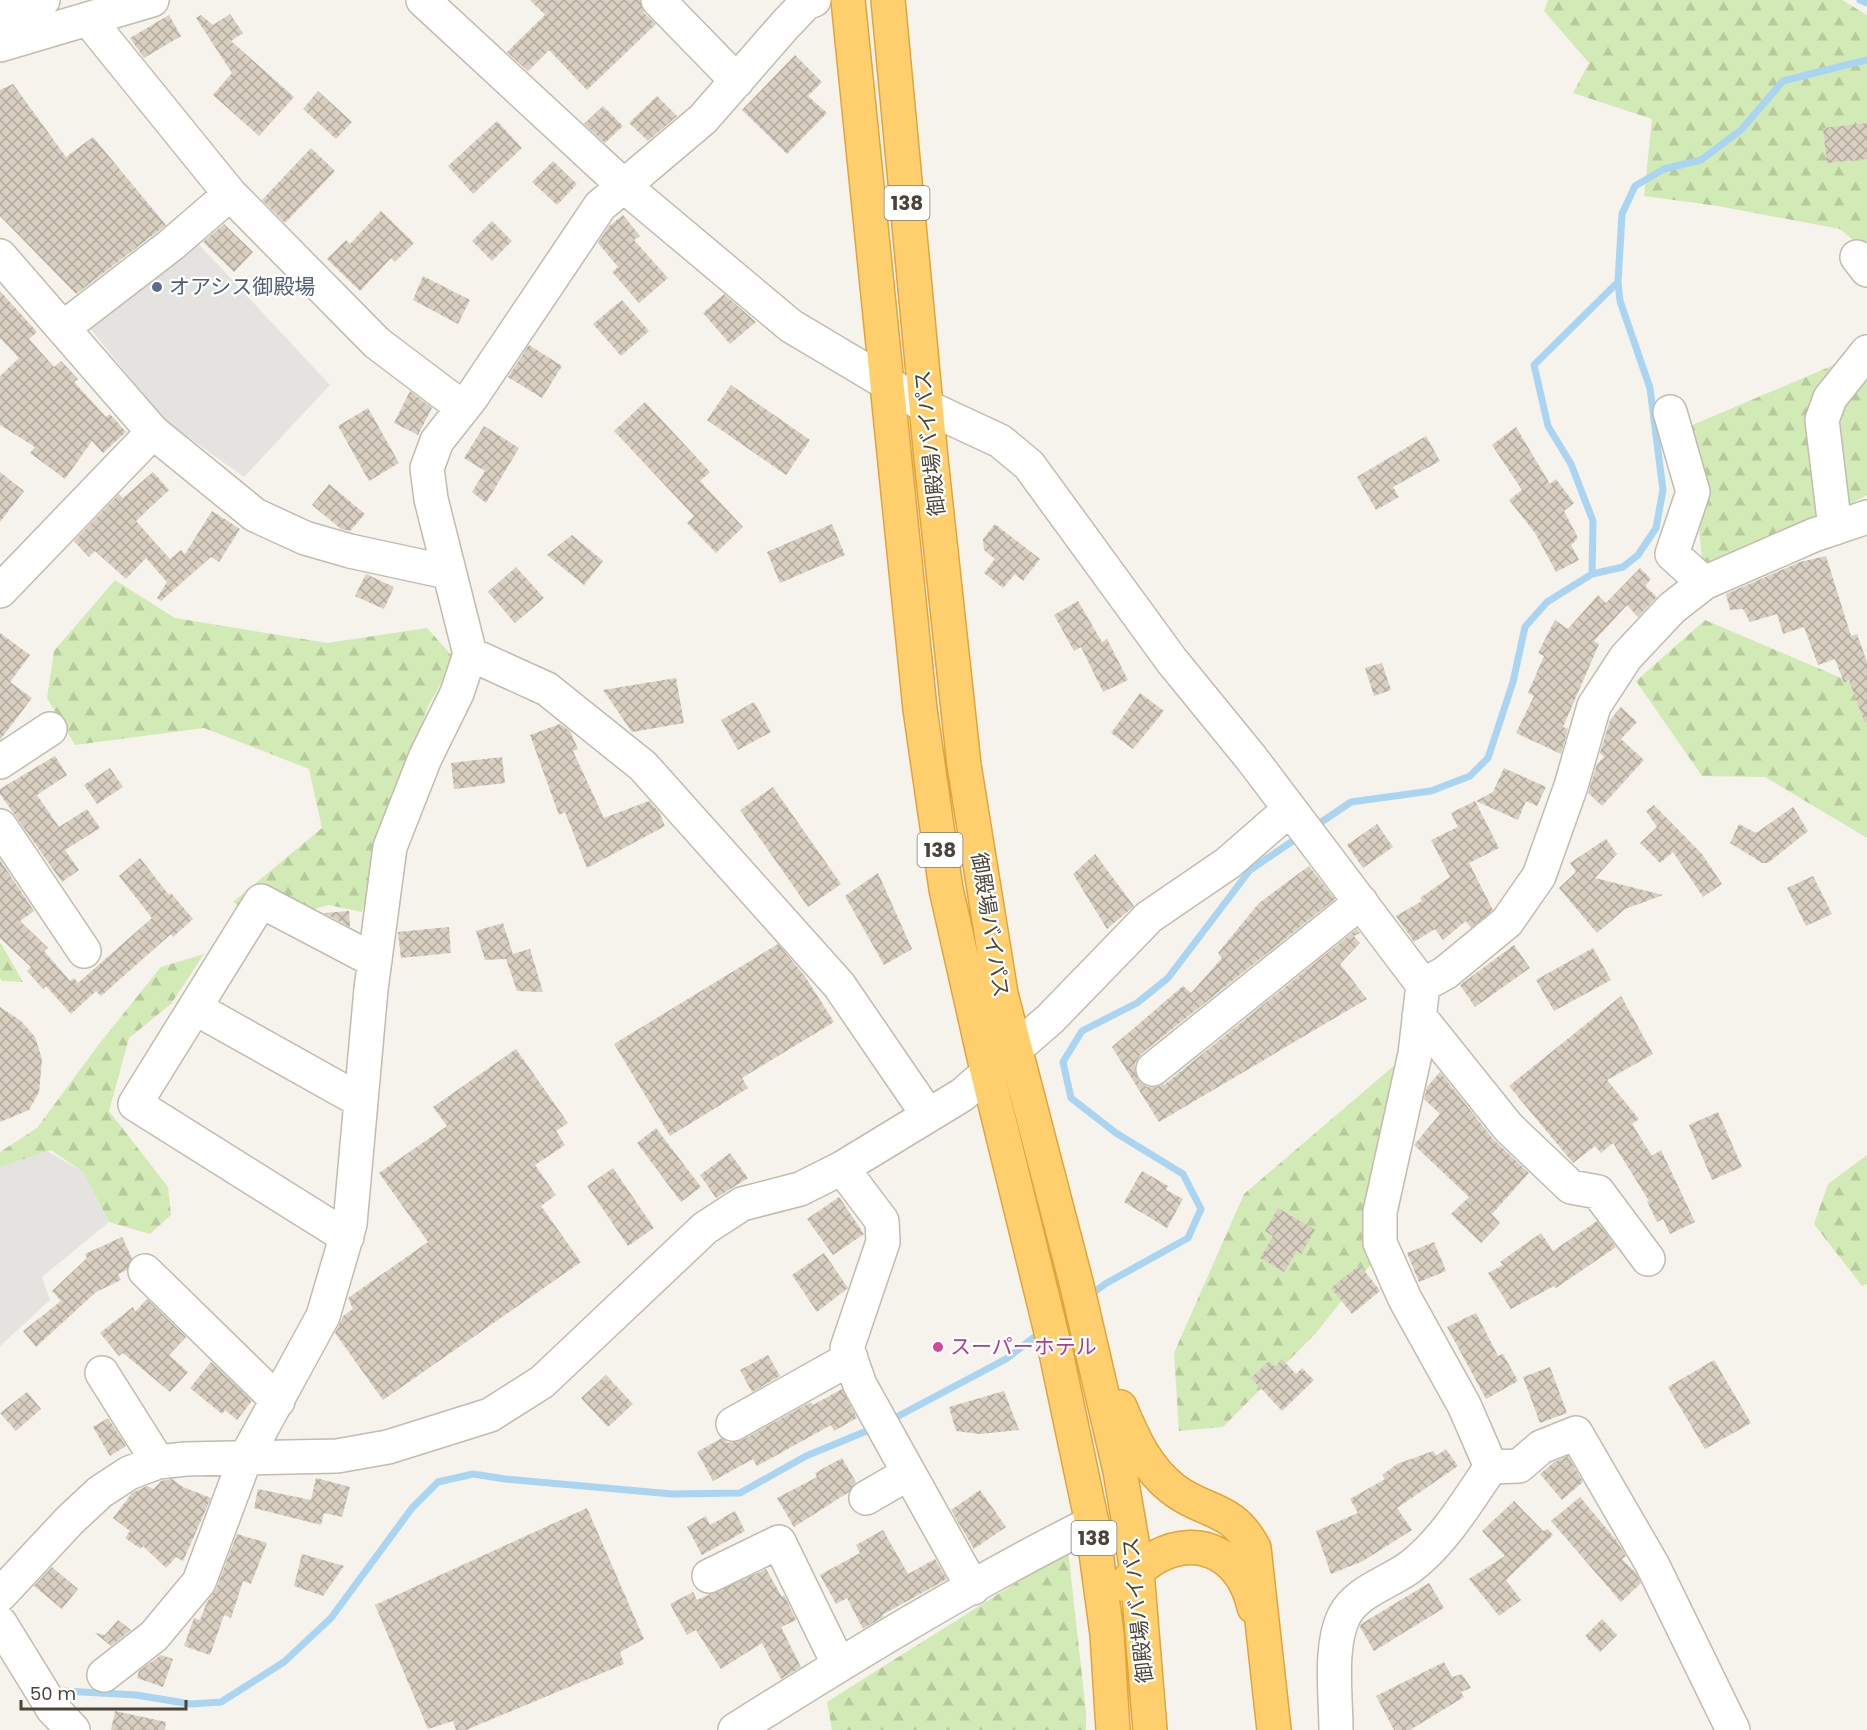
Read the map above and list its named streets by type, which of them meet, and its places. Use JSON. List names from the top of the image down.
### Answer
{
  "streets": {
    "highway": ["138", "御殿場バイパス"]
  },
  "places": ["オアシス御殿場", "スーパーホテル"],
  "scale_bar": "50 m"
}
